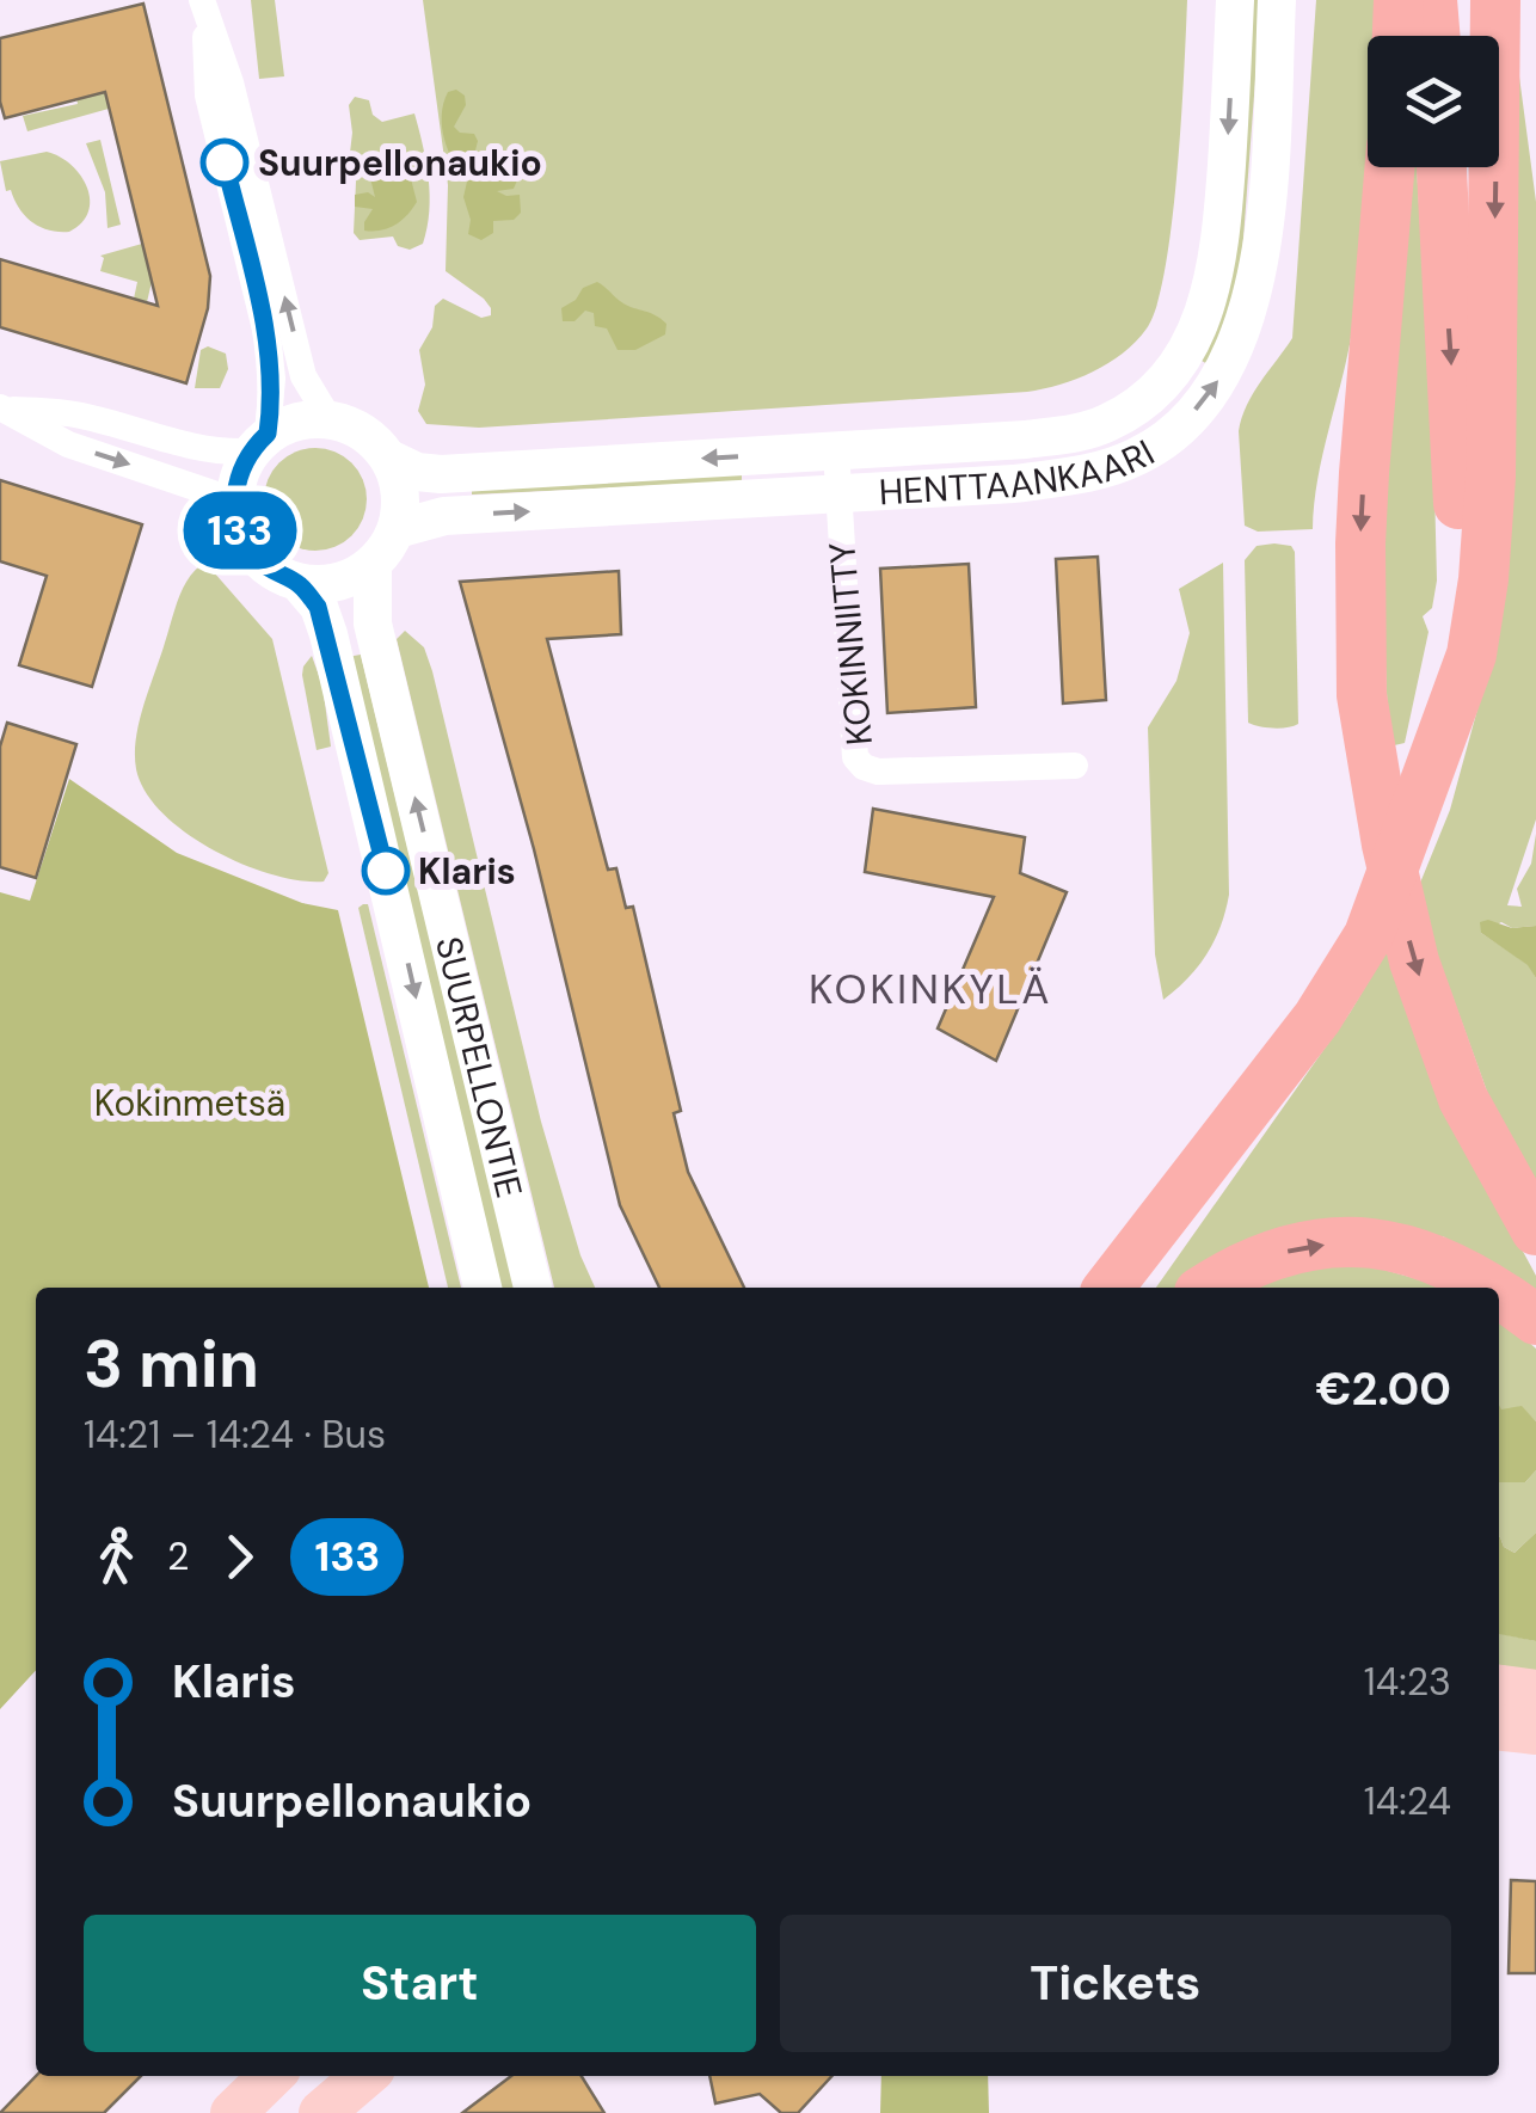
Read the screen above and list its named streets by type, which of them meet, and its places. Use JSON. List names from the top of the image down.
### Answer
{
  "streets": {
    "main road": ["HENTTAANKAARI", "SUURPELLONTIE"],
    "street": ["KOKINNIITTY"]
  },
  "crossings": [
    ["HENTTAANKAARI", "KOKINNIITTY"],
    ["HENTTAANKAARI", "SUURPELLONTIE"]
  ],
  "districts": ["KOKINKYLÄ"],
  "parks": ["Kokinmetsä"],
  "places": ["Suurpellonaukio", "Klaris"],
  "lines": ["bus line 133"],
  "page": {
    "on_map": "133",
    "heading": ["3 min", "14:21 – 14:24 · Bus", "€2.00"],
    "legs": ["2", "133"],
    "list": [
      {
        "name": "Klaris",
        "value": "14:23"
      },
      {
        "name": "Suurpellonaukio",
        "value": "14:24"
      }
    ],
    "buttons": ["Start", "Tickets"]
  }
}
